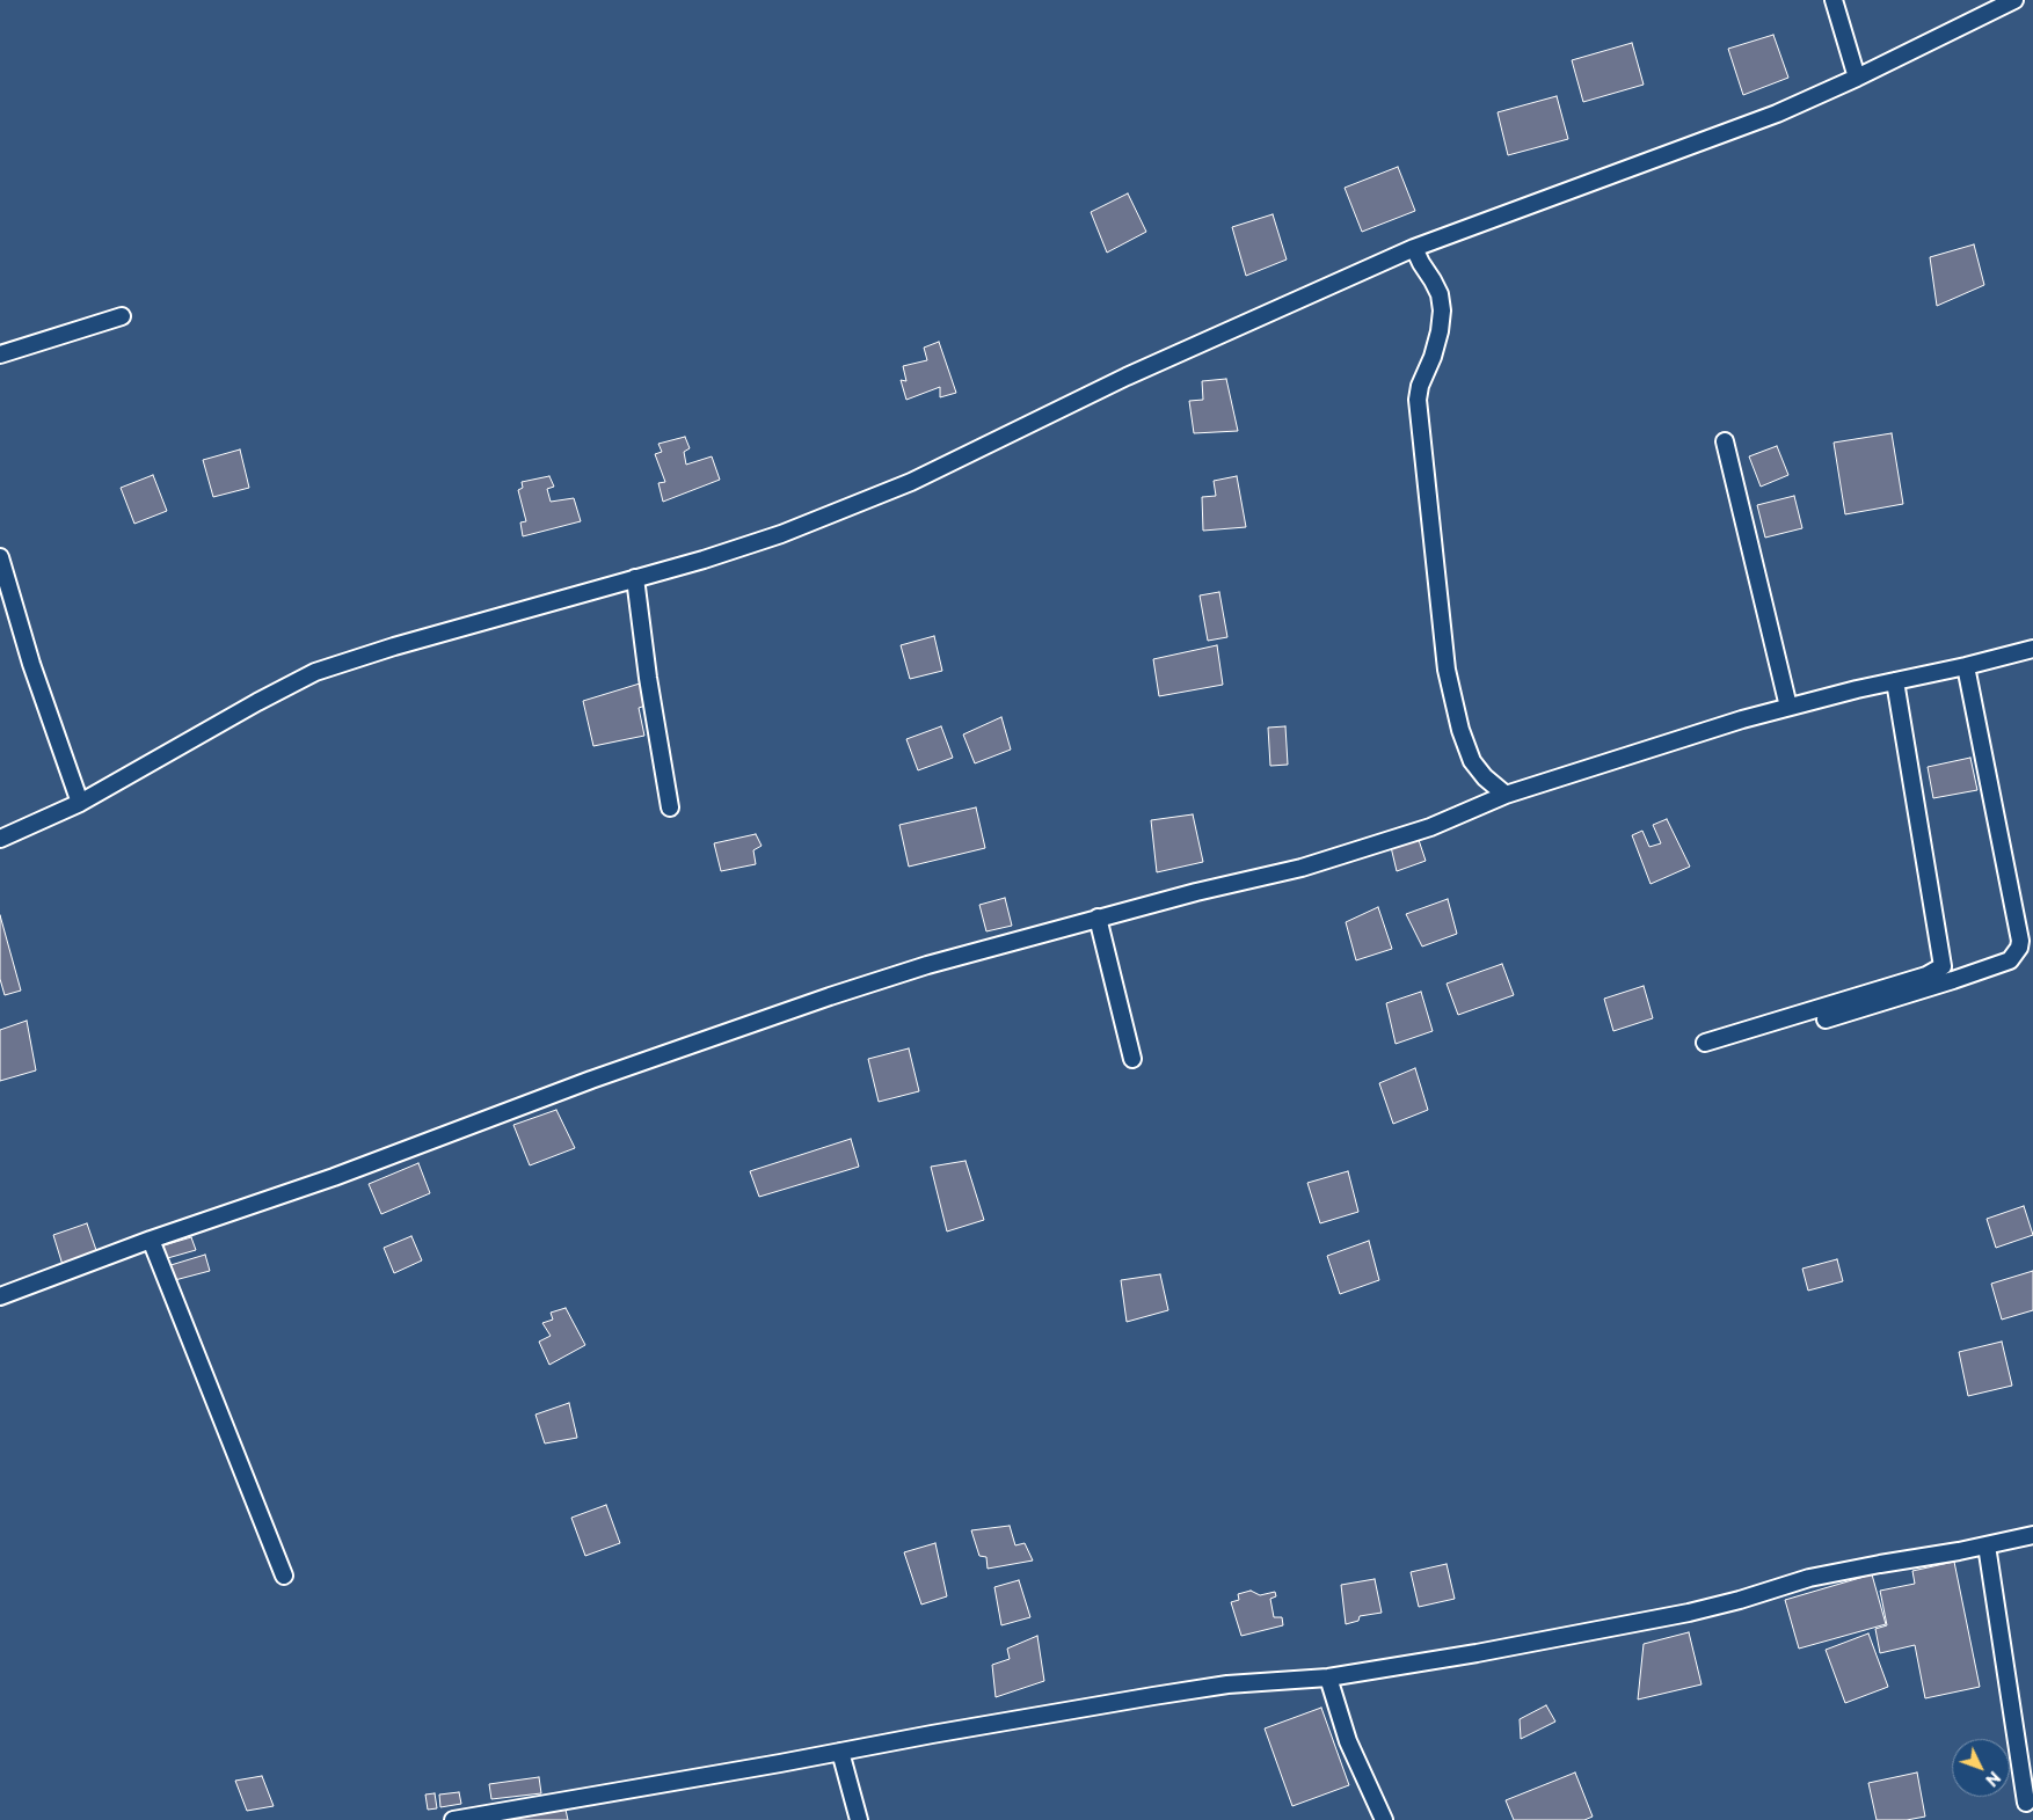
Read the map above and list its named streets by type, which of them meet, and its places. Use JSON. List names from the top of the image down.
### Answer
{
  "north": "bottom right"
}
